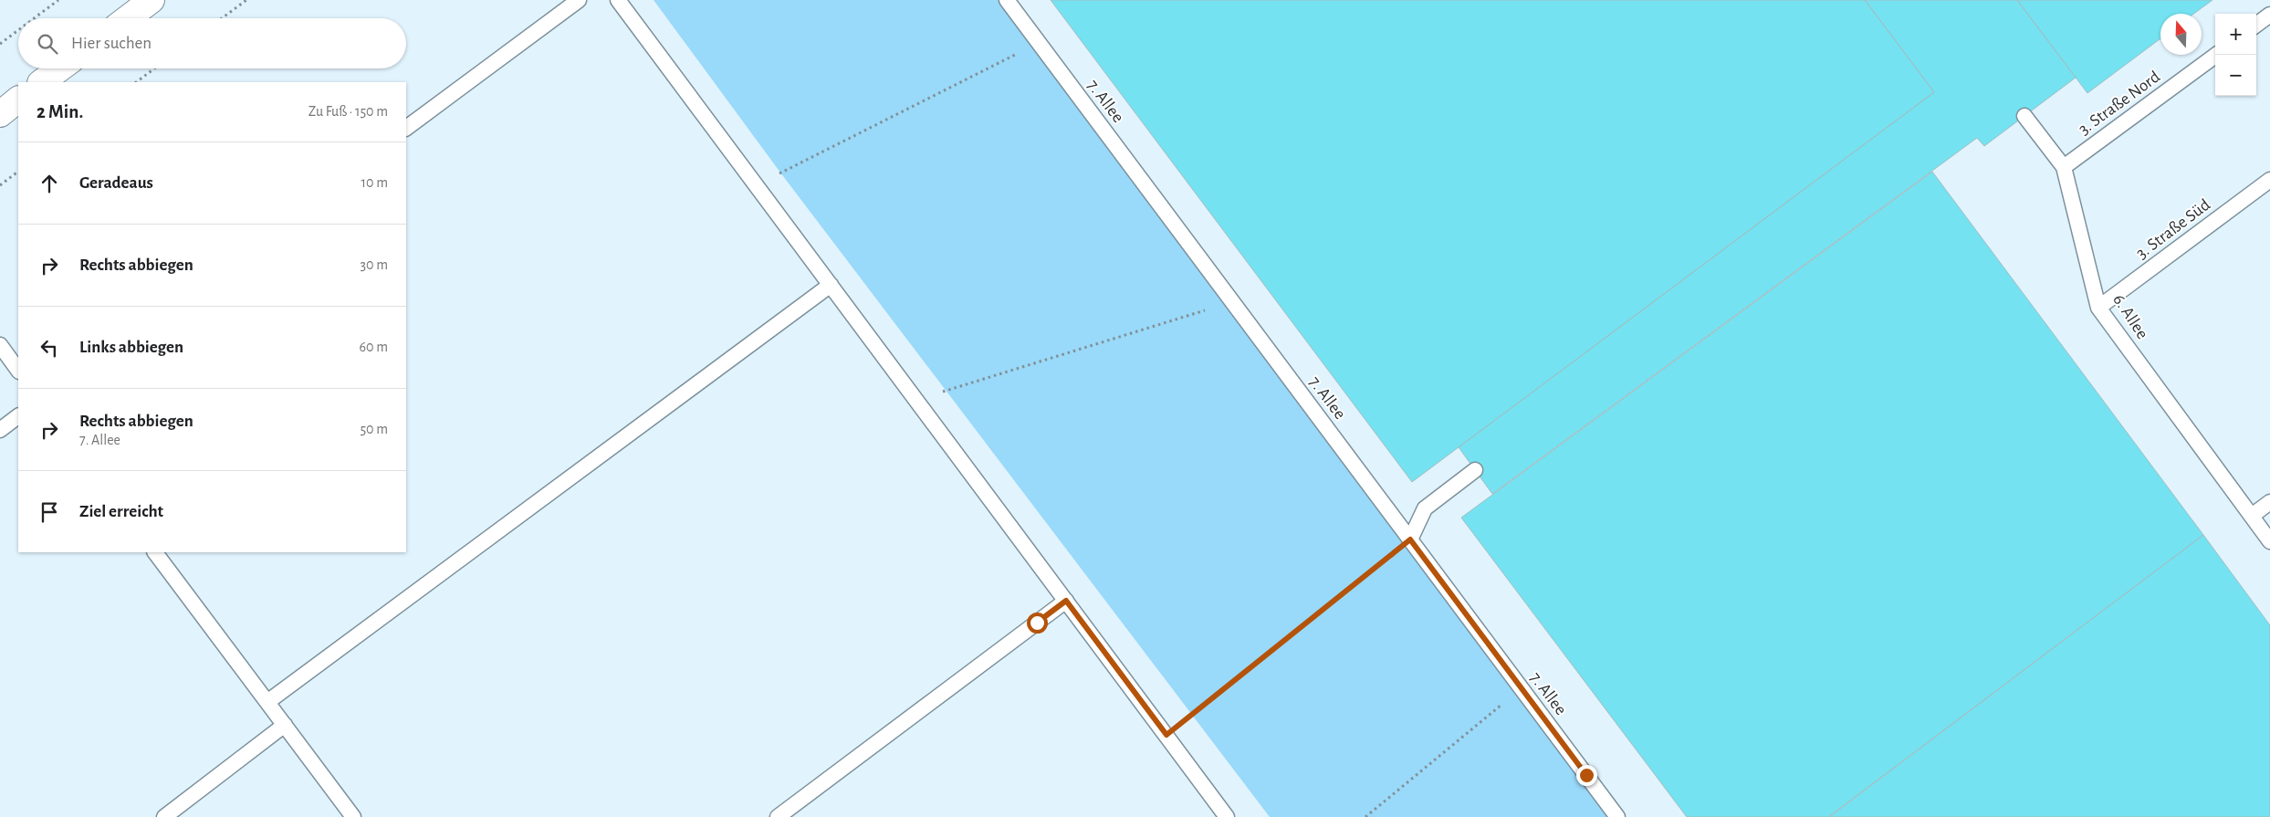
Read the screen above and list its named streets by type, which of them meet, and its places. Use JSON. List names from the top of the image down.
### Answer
{
  "streets": {
    "lane": [
      "7. Allee",
      "3. Straße Nord",
      "3. Straße Süd",
      "6. Allee"
    ]
  },
  "crossings": [
    ["3. Straße Nord", "6. Allee"],
    ["3. Straße Süd", "6. Allee"]
  ],
  "north": "top",
  "page": {
    "map_buttons": ["+", "−"],
    "search": "Hier suchen",
    "heading": ["2 Min.", "Zu Fuß · 150 m"],
    "list": [
      ["Geradeaus", "10 m"],
      ["Rechts abbiegen", "30 m"],
      ["Links abbiegen", "60 m"],
      ["Rechts abbiegen", "7. Allee", "50 m"],
      "Ziel erreicht"
    ]
  }
}
